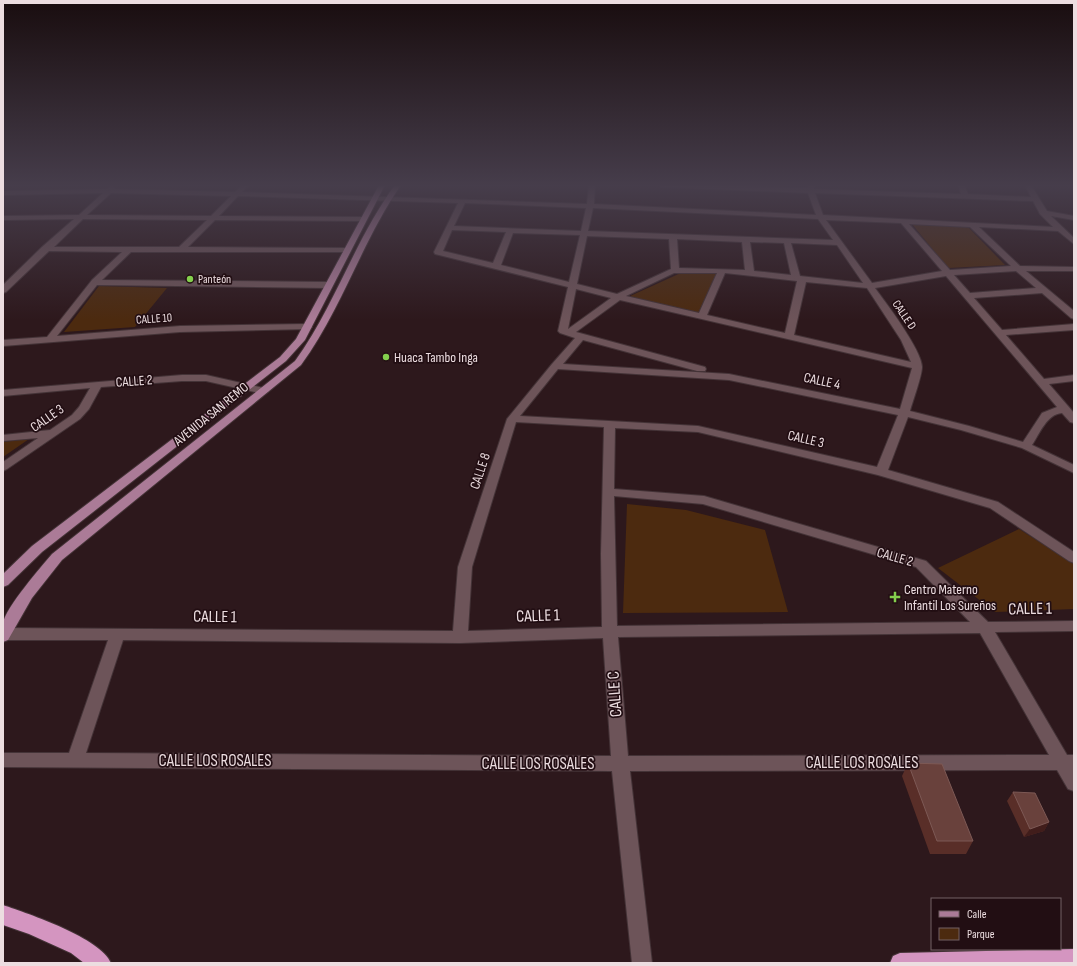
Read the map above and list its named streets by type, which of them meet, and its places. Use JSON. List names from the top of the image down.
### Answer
{
  "streets": {
    "main road": ["AVENIDA SAN REMO"],
    "street": [
      "CALLE D",
      "CALLE 10",
      "CALLE 2",
      "CALLE 4",
      "CALLE 3",
      "CALLE 8",
      "CALLE 1",
      "CALLE C",
      "CALLE LOS ROSALES"
    ]
  },
  "crossings": [
    ["CALLE 10", "AVENIDA SAN REMO"],
    ["CALLE 2", "AVENIDA SAN REMO"],
    ["CALLE 2", "CALLE 3"],
    ["CALLE 2", "CALLE 1"],
    ["CALLE 2", "CALLE C"],
    ["CALLE 2", "CALLE LOS ROSALES"],
    ["CALLE 4", "CALLE 8"],
    ["AVENIDA SAN REMO", "CALLE 1"],
    ["CALLE 3", "CALLE 8"],
    ["CALLE 3", "CALLE C"],
    ["CALLE 8", "CALLE 1"],
    ["CALLE 1", "CALLE C"],
    ["CALLE C", "CALLE LOS ROSALES"]
  ],
  "places": {
    "other": ["Panteón", "Huaca Tambo Inga"],
    "health": ["Centro Materno Infantil Los Sureños"]
  },
  "legend": ["Calle", "Parque"]
}
